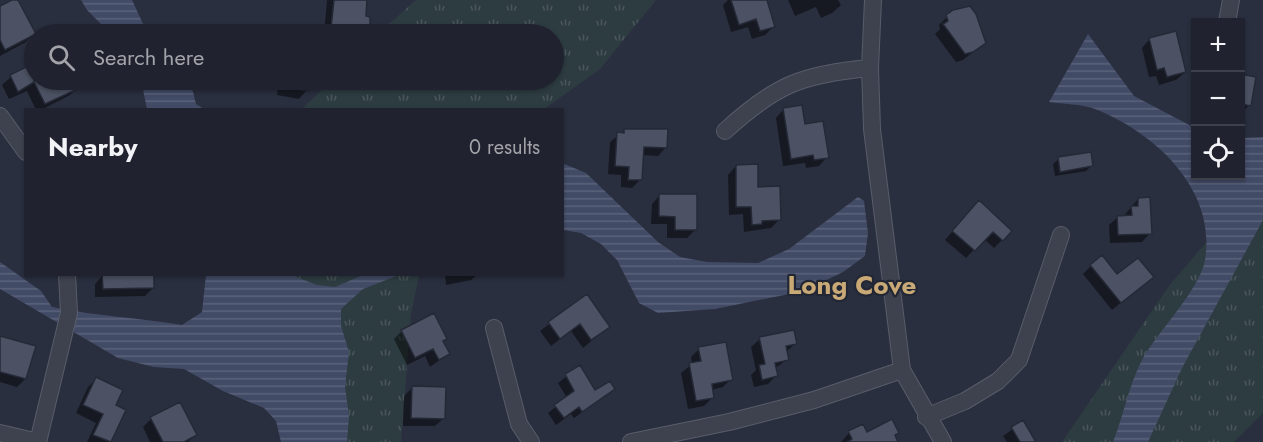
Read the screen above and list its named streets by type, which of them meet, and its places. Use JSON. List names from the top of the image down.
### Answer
{
  "districts": ["Long Cove"],
  "page": {
    "map_buttons": ["+", "−"],
    "search": "Search here",
    "heading": ["Nearby", "0 results"]
  }
}
